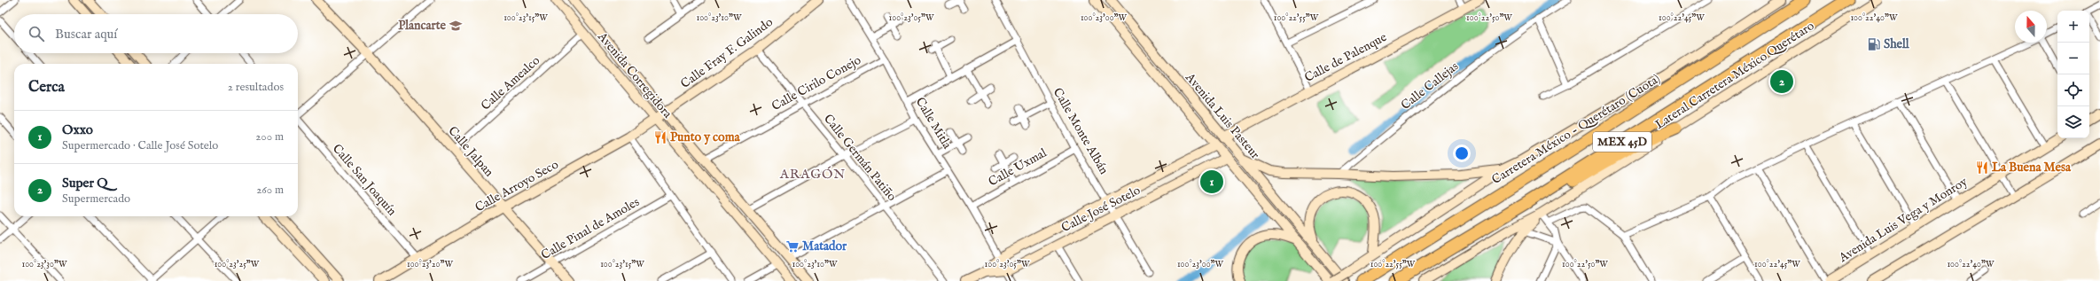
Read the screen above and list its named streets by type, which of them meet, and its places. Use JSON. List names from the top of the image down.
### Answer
{
  "streets": {
    "highway": ["Carretera México - Querétaro (Cuota)", "MEX 45D"],
    "main road": [
      "Calle Fray F. Galindo",
      "Calle de Palenque",
      "Avenida Corregidora",
      "Lateral Carretera México Querétaro",
      "Avenida Luis Pasteur",
      "Calle Jalpan",
      "Calle Arroyo Seco",
      "Calle José Sotelo",
      "Avenida Luis Vega y Monroy"
    ],
    "street": [
      "Calle Amealco",
      "Calle Cirilo Conejo",
      "Calle Callejas",
      "Calle Mitla",
      "Calle Monte Albán",
      "Calle Germán Patiño",
      "Calle Uxmal",
      "Calle San Joaquín",
      "Calle Pinal de Amoles"
    ]
  },
  "crossings": [
    ["Calle Fray F. Galindo", "Avenida Corregidora"],
    ["Calle Fray F. Galindo", "Calle Germán Patiño"],
    ["Calle Fray F. Galindo", "Calle Arroyo Seco"],
    ["Calle de Palenque", "Avenida Luis Pasteur"],
    ["Avenida Corregidora", "Calle Amealco"],
    ["Avenida Corregidora", "Calle Cirilo Conejo"],
    ["Avenida Corregidora", "Calle Arroyo Seco"],
    ["Calle Amealco", "Calle Jalpan"],
    ["Calle Cirilo Conejo", "Calle Mitla"],
    ["Calle Cirilo Conejo", "Calle Germán Patiño"],
    ["Avenida Luis Pasteur", "Calle José Sotelo"],
    ["Calle Mitla", "Calle Uxmal"],
    ["Calle Mitla", "Calle José Sotelo"],
    ["Calle Monte Albán", "Calle Uxmal"],
    ["Calle Monte Albán", "Calle José Sotelo"],
    ["Calle Jalpan", "Calle Arroyo Seco"],
    ["Calle Jalpan", "Calle Pinal de Amoles"],
    ["Calle San Joaquín", "Calle Arroyo Seco"]
  ],
  "districts": ["ARAGÓN"],
  "places": {
    "school or university": ["Plancarte"],
    "fuel station": ["Shell"],
    "restaurant": ["Punto y coma", "La Buena Mesa"],
    "supermarket": ["Matador"]
  },
  "north": "top",
  "page": {
    "map_buttons": ["+", "−"],
    "search": "Buscar aquí",
    "heading": ["Cerca", "2 resultados"],
    "pins": ["2", "1"],
    "list": [
      {
        "mark": "1",
        "name": "Oxxo",
        "note": "Supermercado · Calle José Sotelo",
        "value": "200 m"
      },
      {
        "mark": "2",
        "name": "Super Q",
        "note": "Supermercado",
        "value": "260 m"
      }
    ]
  },
  "coordinates": [
    "100°23'15\"W",
    "100°23'10\"W",
    "100°23'05\"W",
    "100°23'00\"W",
    "100°22'55\"W",
    "100°22'50\"W",
    "100°22'45\"W",
    "100°22'40\"W",
    "100°23'30\"W",
    "100°23'25\"W",
    "100°23'20\"W"
  ]
}
